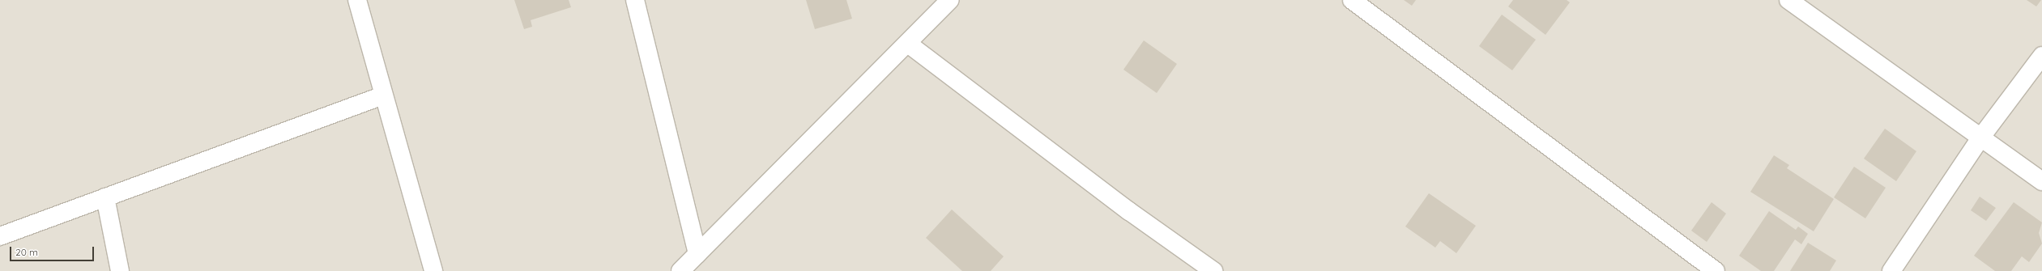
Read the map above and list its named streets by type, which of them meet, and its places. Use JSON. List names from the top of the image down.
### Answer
{
  "scale_bar": "20 m"
}
